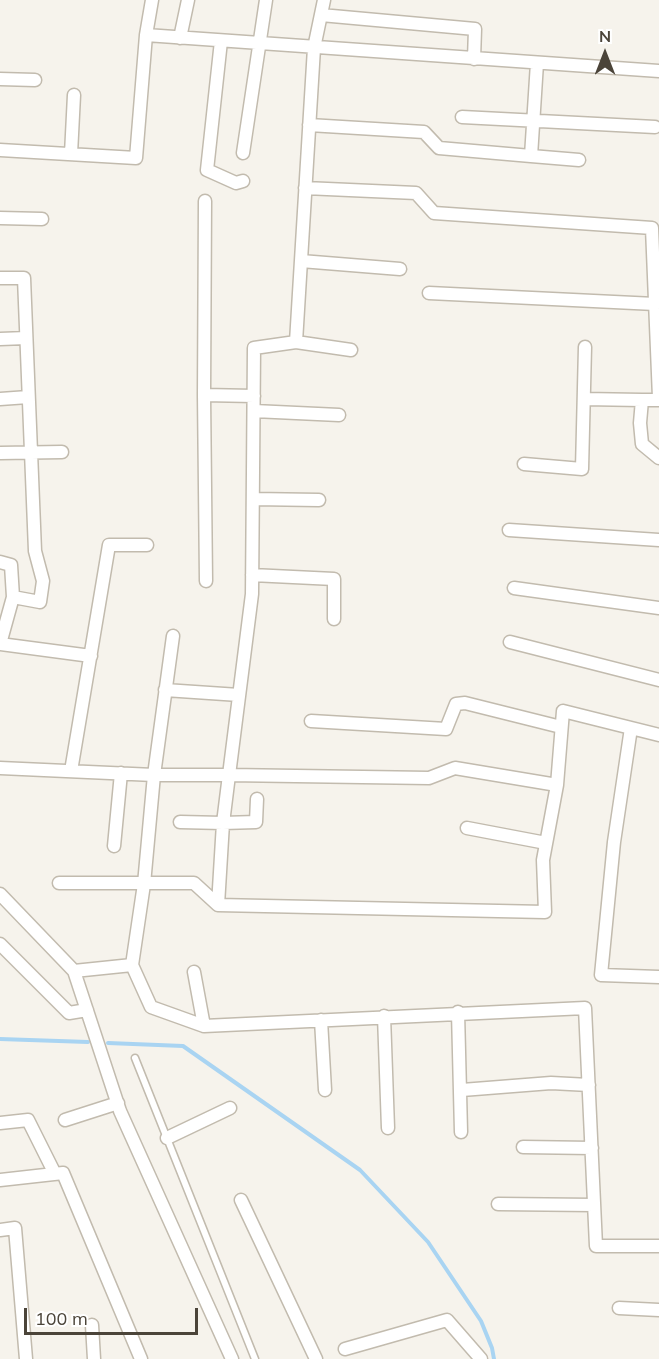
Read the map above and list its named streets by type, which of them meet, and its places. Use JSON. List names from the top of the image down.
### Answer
{
  "scale_bar": "100 m",
  "north": "top"
}
